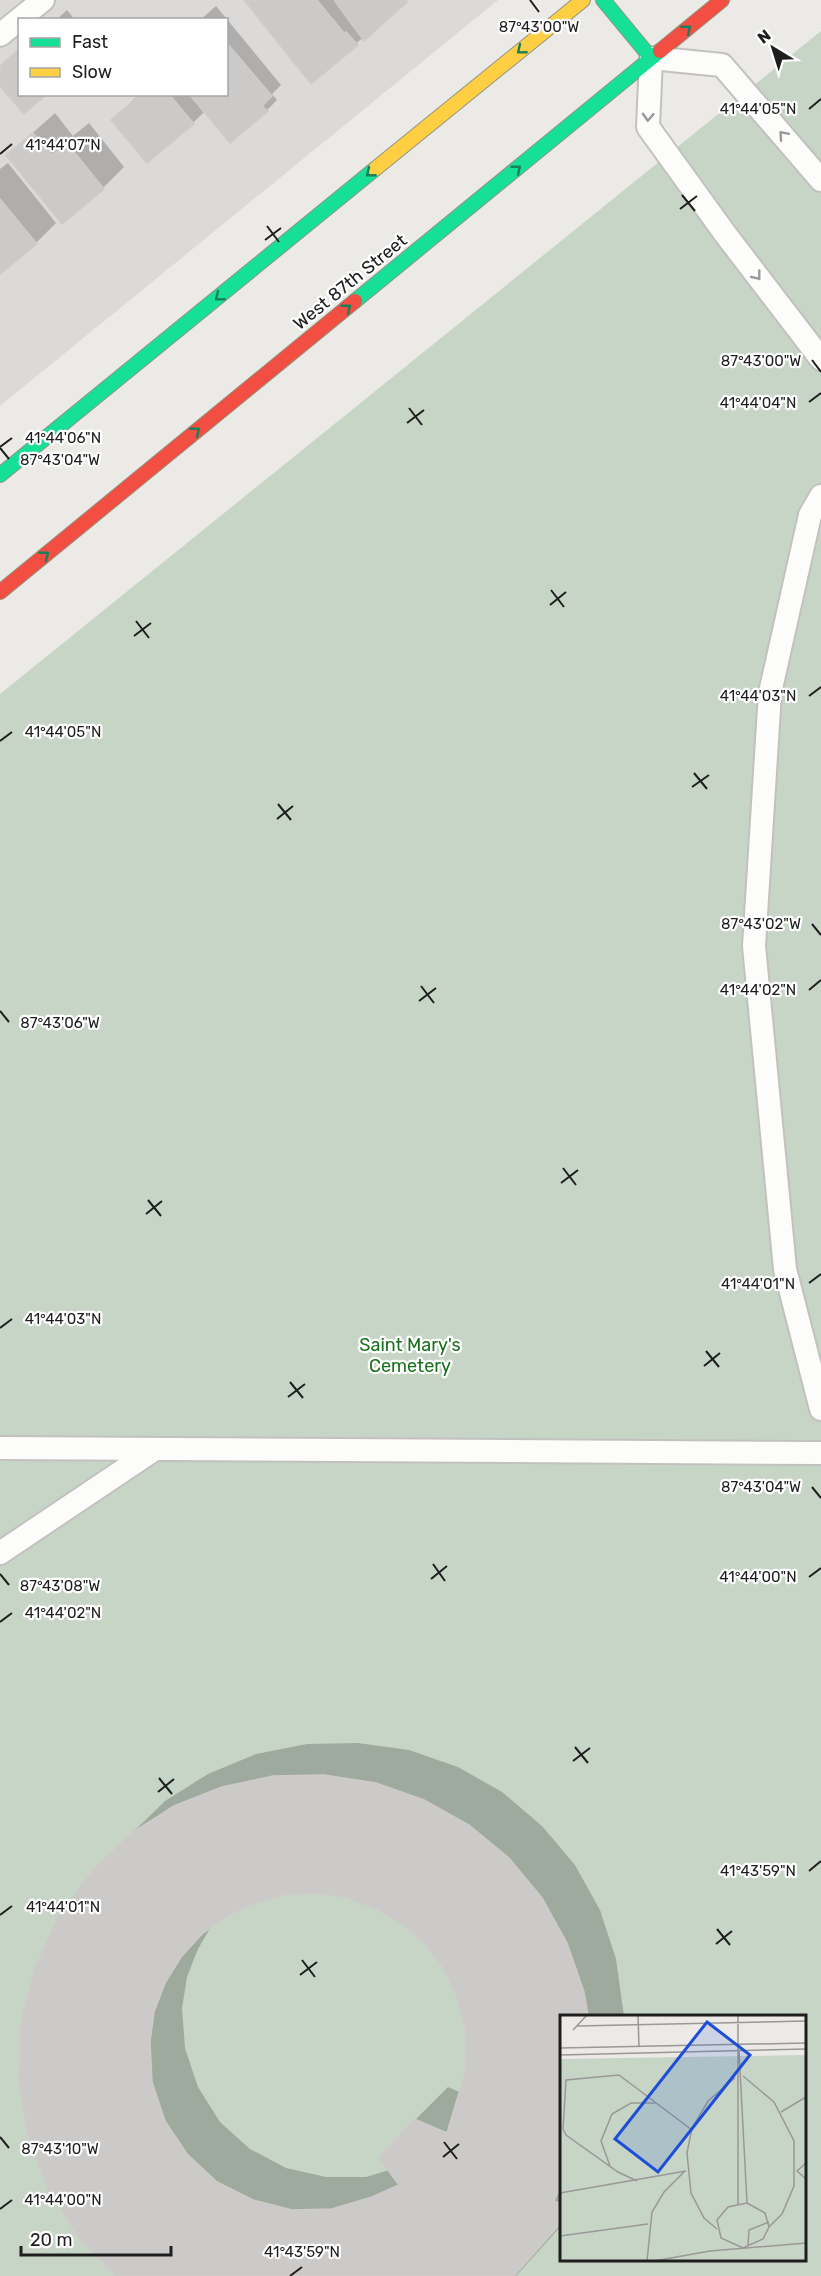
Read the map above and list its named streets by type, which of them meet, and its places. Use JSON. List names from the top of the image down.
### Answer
{
  "streets": {
    "main road": ["West 87th Street"]
  },
  "parks": ["Saint Mary's Cemetery"],
  "legend": ["Fast", "Slow"],
  "scale_bar": "20 m",
  "north": "top left",
  "coordinates": [
    "87°43'00\"W",
    "41°44'05\"N",
    "41°44'07\"N",
    "41°44'04\"N",
    "41°44'06\"N",
    "87°43'04\"W",
    "41°44'03\"N",
    "87°43'02\"W",
    "41°44'02\"N",
    "87°43'06\"W",
    "41°44'01\"N",
    "41°44'00\"N",
    "87°43'08\"W",
    "41°43'59\"N",
    "87°43'10\"W"
  ]
}
